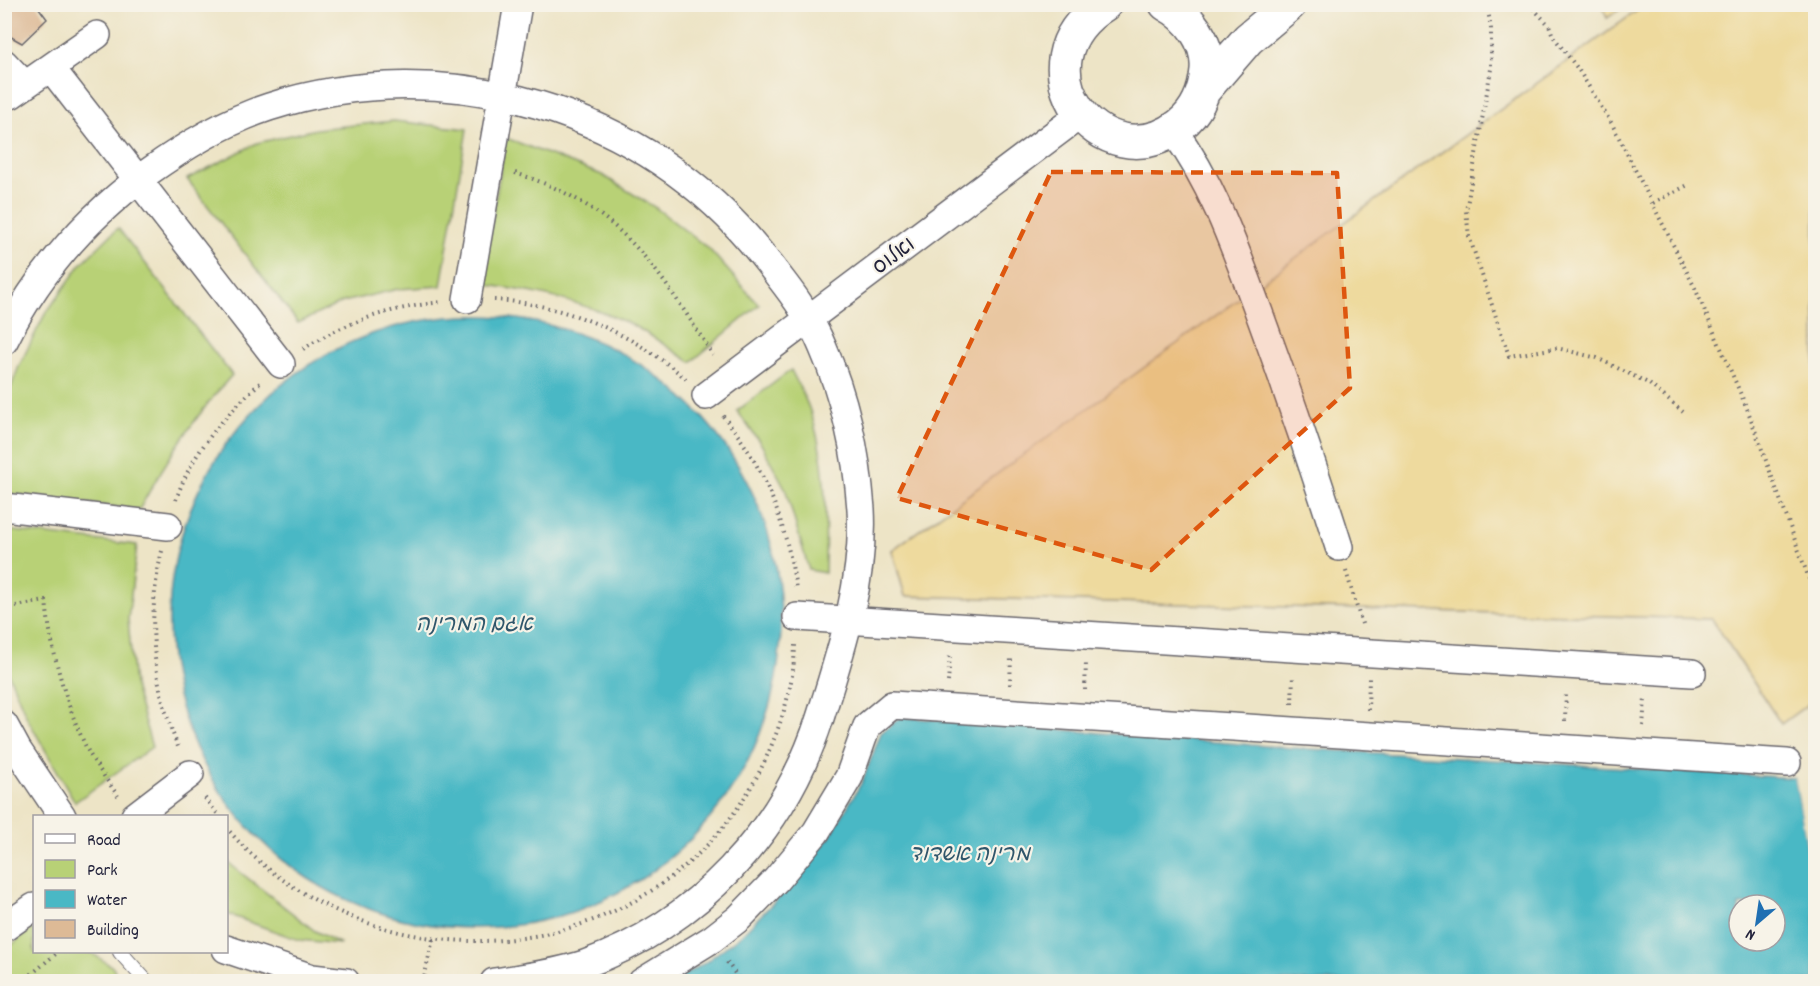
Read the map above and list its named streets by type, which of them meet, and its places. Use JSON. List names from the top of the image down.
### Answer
{
  "streets": {
    "street": ["ואלוס"]
  },
  "water": ["אגם המרינה", "מרינה אשדוד"],
  "legend": [
    "Road",
    "Park",
    "Water",
    "Building"
  ],
  "north": "bottom left"
}
